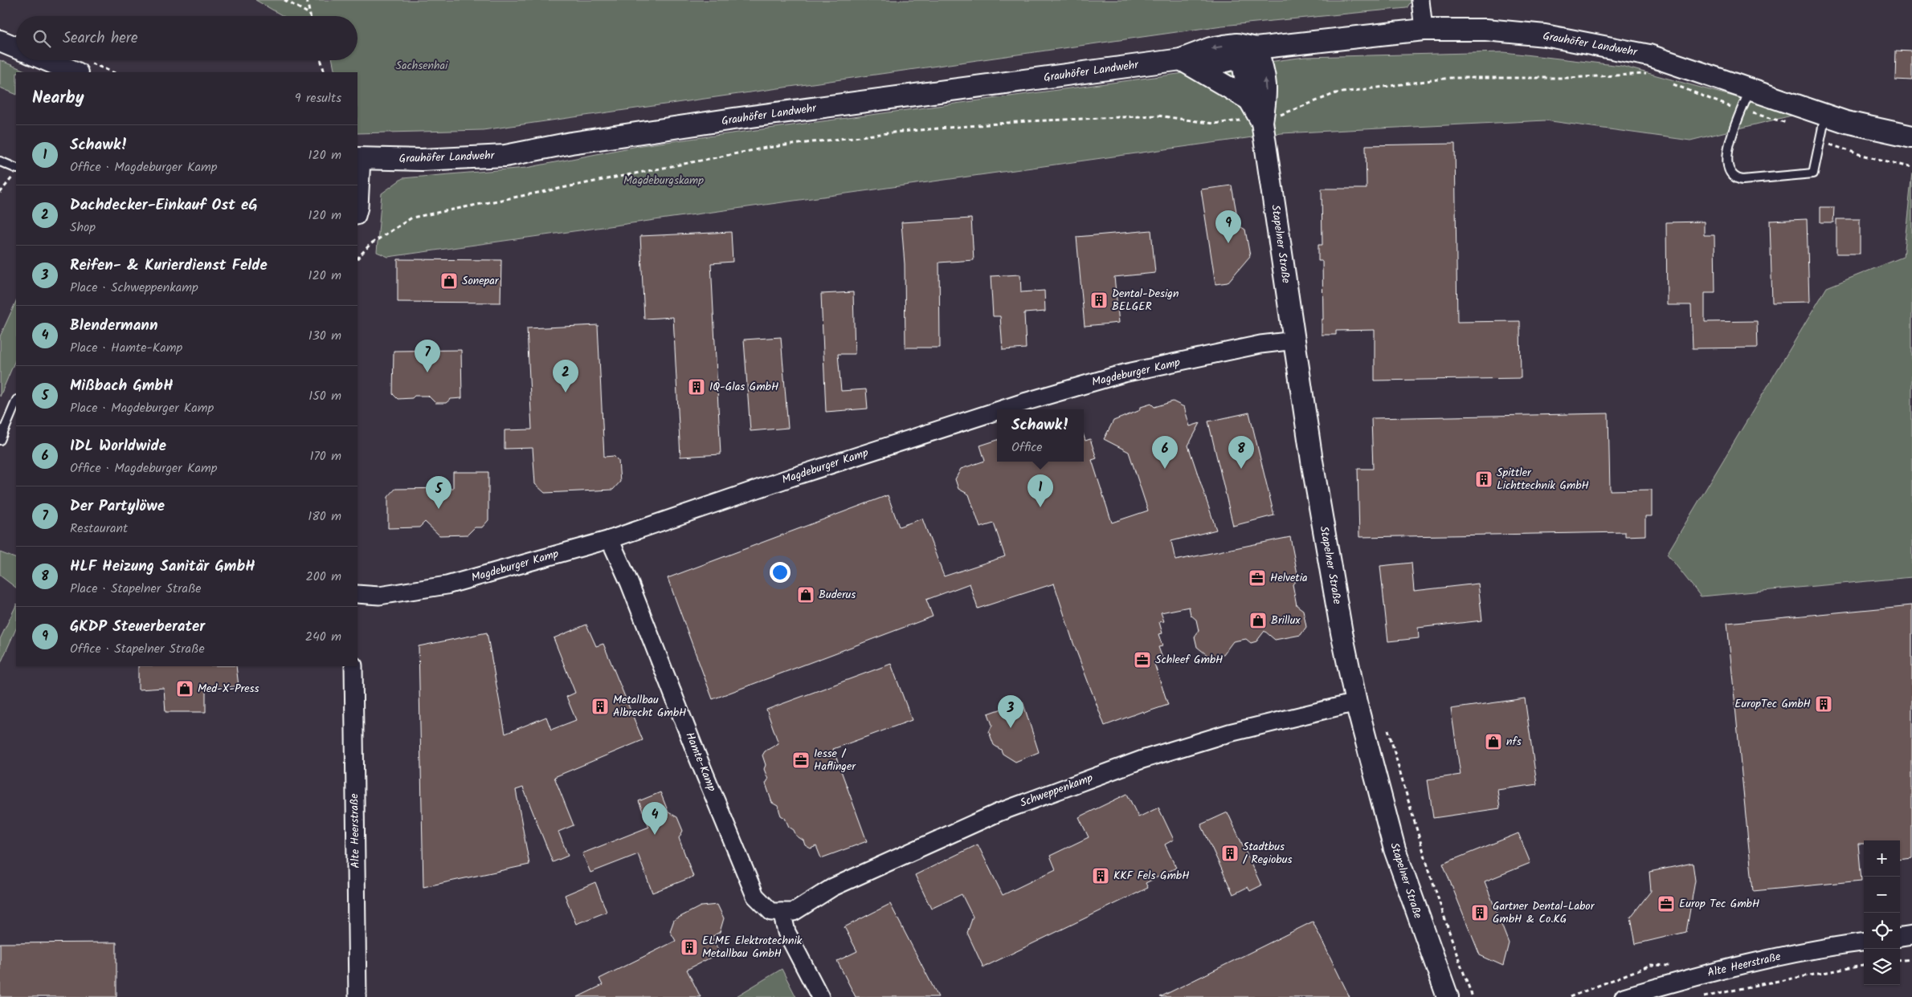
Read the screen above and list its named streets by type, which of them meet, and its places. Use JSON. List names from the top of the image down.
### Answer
{
  "streets": {
    "street": [
      "Grauhöfer Landwehr",
      "Stapelner Straße",
      "Magdeburger Kamp",
      "Hamte-Kamp",
      "Schweppenkamp",
      "Alte Heerstraße"
    ]
  },
  "crossings": [
    ["Grauhöfer Landwehr", "Stapelner Straße"],
    ["Stapelner Straße", "Magdeburger Kamp"],
    ["Stapelner Straße", "Schweppenkamp"],
    ["Magdeburger Kamp", "Hamte-Kamp"],
    ["Hamte-Kamp", "Schweppenkamp"]
  ],
  "parks": ["Sachsenhai", "Magdeburgskamp"],
  "places": {
    "shop": [
      "Sonepar",
      "Buderus",
      "Brillux",
      "Med-X-Press",
      "nfs"
    ],
    "building": [
      "Dental-Design BELGER",
      "IQ-Glas GmbH",
      "Spittler Lichttechnik GmbH",
      "EuropTec GmbH",
      "Metallbau Albrecht GmbH",
      "Stadtbus / Regiobus",
      "KKF Fels GmbH",
      "Gartner Dental-Labor GmbH & Co.KG",
      "ELME Elektrotechnik Metallbau GmbH"
    ],
    "office": [
      "Helvetia",
      "Schleef GmbH",
      "Iesse / Haflinger",
      "Europ Tec GmbH"
    ]
  },
  "page": {
    "search": "Search here",
    "heading": ["Nearby", "9 results"],
    "list": [
      {
        "mark": "1",
        "name": "Schawk!",
        "note": "Office · Magdeburger Kamp",
        "value": "120 m"
      },
      {
        "mark": "2",
        "name": "Dachdecker-Einkauf Ost eG",
        "note": "Shop",
        "value": "120 m"
      },
      {
        "mark": "3",
        "name": "Reifen- & Kurierdienst Felde",
        "note": "Place · Schweppenkamp",
        "value": "120 m"
      },
      {
        "mark": "4",
        "name": "Blendermann",
        "note": "Place · Hamte-Kamp",
        "value": "130 m"
      },
      {
        "mark": "5",
        "name": "Mißbach GmbH",
        "note": "Place · Magdeburger Kamp",
        "value": "150 m"
      },
      {
        "mark": "6",
        "name": "IDL Worldwide",
        "note": "Office · Magdeburger Kamp",
        "value": "170 m"
      },
      {
        "mark": "7",
        "name": "Der Partylöwe",
        "note": "Restaurant",
        "value": "180 m"
      },
      {
        "mark": "8",
        "name": "HLF Heizung Sanitär GmbH",
        "note": "Place · Stapelner Straße",
        "value": "200 m"
      },
      {
        "mark": "9",
        "name": "GKDP Steuerberater",
        "note": "Office · Stapelner Straße",
        "value": "240 m"
      }
    ],
    "pins": [
      "9",
      "7",
      "2",
      "6",
      "8",
      "1",
      "5",
      "3",
      "4"
    ],
    "popup": ["Schawk!", "Office"],
    "map_buttons": ["+", "−"]
  }
}
